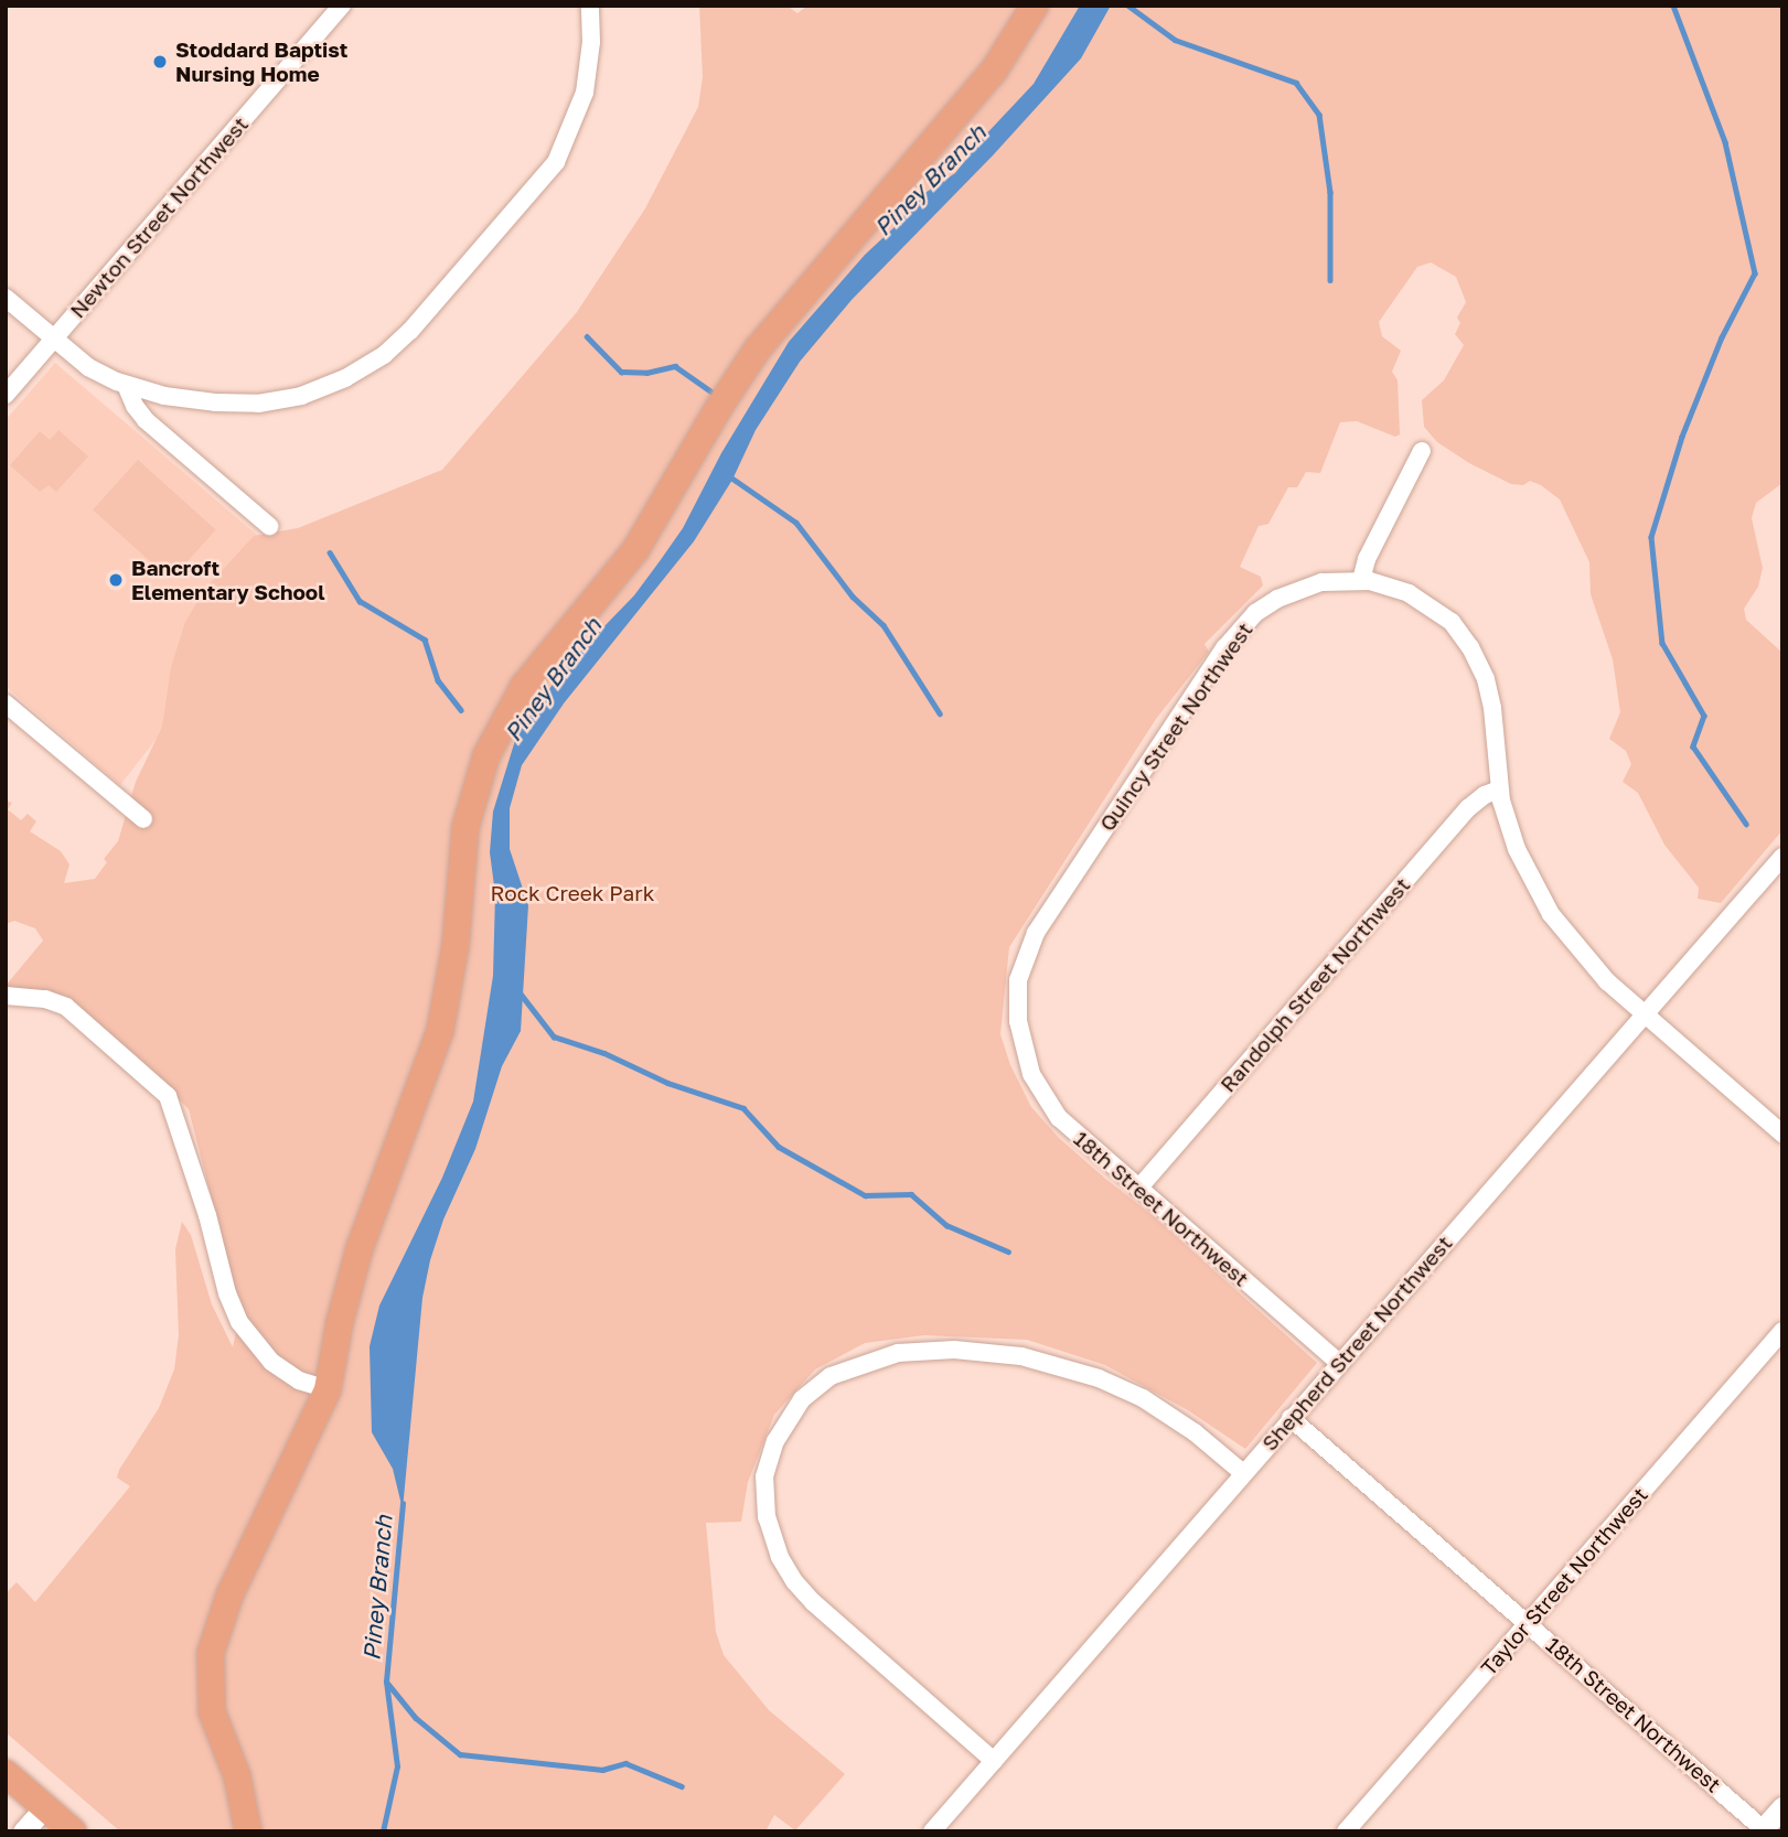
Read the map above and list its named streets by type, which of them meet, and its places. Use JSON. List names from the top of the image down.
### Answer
{
  "streets": {
    "street": [
      "Newton Street Northwest",
      "Quincy Street Northwest",
      "Randolph Street Northwest",
      "18th Street Northwest",
      "Shepherd Street Northwest",
      "Taylor Street Northwest"
    ]
  },
  "crossings": [
    ["Quincy Street Northwest", "Randolph Street Northwest"],
    ["Quincy Street Northwest", "18th Street Northwest"],
    ["Quincy Street Northwest", "Shepherd Street Northwest"],
    ["Randolph Street Northwest", "18th Street Northwest"],
    ["18th Street Northwest", "Shepherd Street Northwest"],
    ["18th Street Northwest", "Taylor Street Northwest"]
  ],
  "water": ["Piney Branch"],
  "parks": ["Rock Creek Park"],
  "places": ["Stoddard Baptist Nursing Home", "Bancroft Elementary School"]
}
